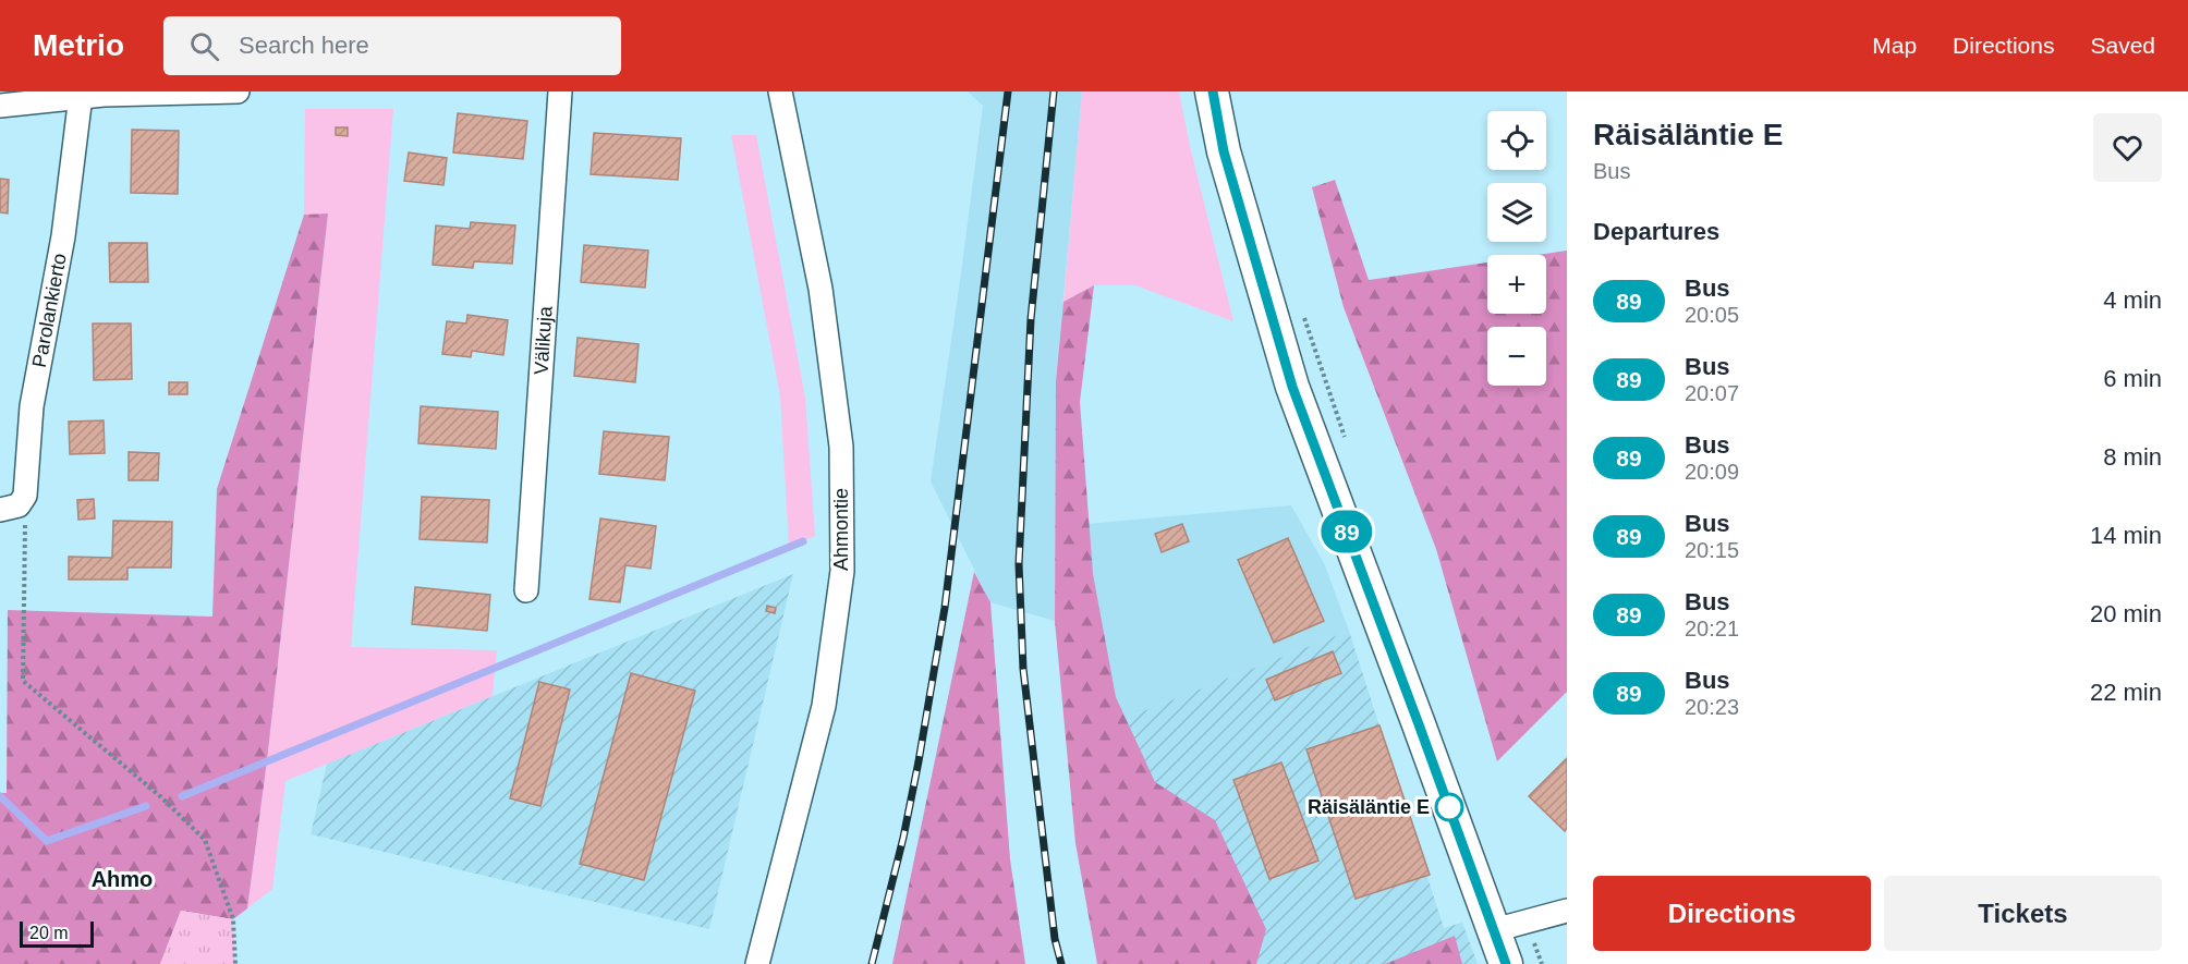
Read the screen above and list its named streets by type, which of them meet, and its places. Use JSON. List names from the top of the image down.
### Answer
{
  "streets": {
    "street": ["Parolankierto", "Välikuja", "Ahmontie"]
  },
  "districts": ["Ahmo"],
  "places": ["Räisäläntie E"],
  "lines": ["bus line 89"],
  "scale_bar": "20 m",
  "page": {
    "header": "Metrio",
    "search": "Search here",
    "nav": ["Map", "Directions", "Saved"],
    "on_map": "89",
    "heading": [
      ["Räisäläntie E", "Bus"],
      "Departures"
    ],
    "map_buttons": ["+", "−"],
    "list": [
      {
        "mark": "89",
        "name": "Bus",
        "note": "20:05",
        "value": "4 min"
      },
      {
        "mark": "89",
        "name": "Bus",
        "note": "20:07",
        "value": "6 min"
      },
      {
        "mark": "89",
        "name": "Bus",
        "note": "20:09",
        "value": "8 min"
      },
      {
        "mark": "89",
        "name": "Bus",
        "note": "20:15",
        "value": "14 min"
      },
      {
        "mark": "89",
        "name": "Bus",
        "note": "20:21",
        "value": "20 min"
      },
      {
        "mark": "89",
        "name": "Bus",
        "note": "20:23",
        "value": "22 min"
      }
    ],
    "buttons": ["Directions", "Tickets"],
    "scale": "20 m"
  }
}
